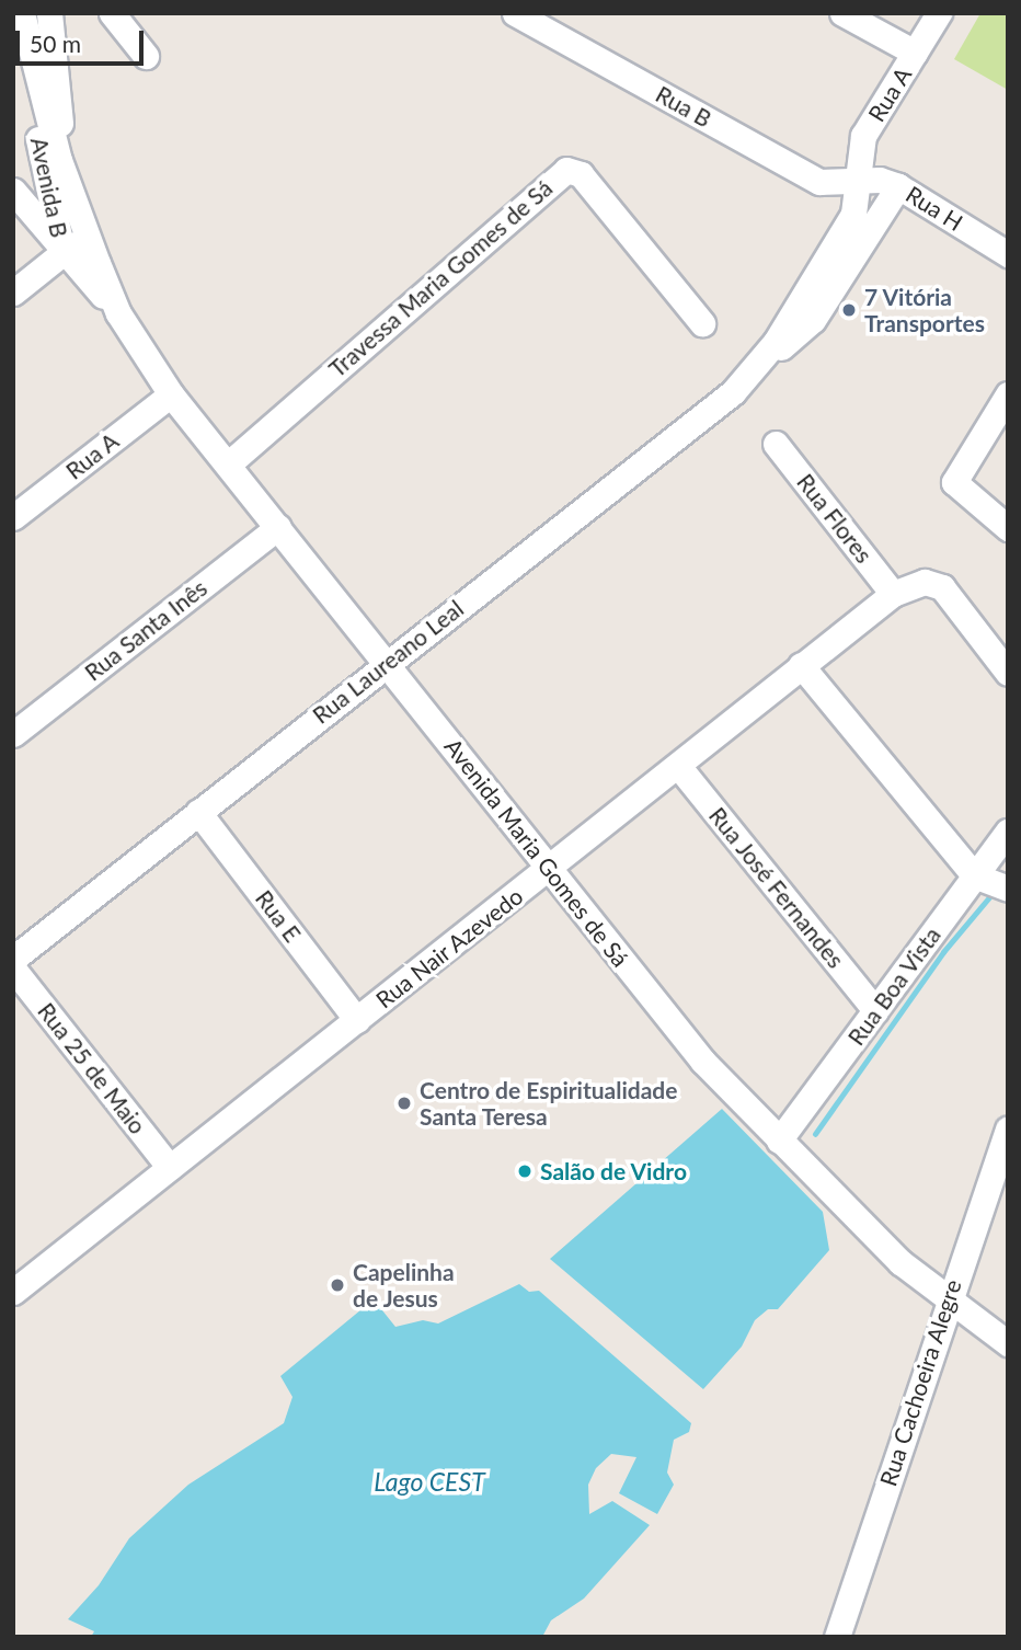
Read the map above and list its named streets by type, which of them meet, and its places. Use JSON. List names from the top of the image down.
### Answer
{
  "streets": {
    "street": [
      "Rua A",
      "Rua B",
      "Avenida B",
      "Rua H",
      "Travessa Maria Gomes de Sá",
      "Rua Flores",
      "Rua Santa Inês",
      "Rua Laureano Leal",
      "Avenida Maria Gomes de Sá",
      "Rua José Fernandes",
      "Rua E",
      "Rua Nair Azevedo",
      "Rua Boa Vista",
      "Rua 25 de Maio",
      "Rua Cachoeira Alegre"
    ]
  },
  "crossings": [
    ["Rua A", "Rua B"],
    ["Rua A", "Rua H"],
    ["Rua A", "Rua Laureano Leal"],
    ["Rua A", "Avenida Maria Gomes de Sá"],
    ["Rua B", "Rua H"],
    ["Rua B", "Rua Laureano Leal"],
    ["Avenida B", "Avenida Maria Gomes de Sá"],
    ["Rua H", "Rua Laureano Leal"],
    ["Travessa Maria Gomes de Sá", "Avenida Maria Gomes de Sá"],
    ["Rua Flores", "Rua Nair Azevedo"],
    ["Rua Santa Inês", "Avenida Maria Gomes de Sá"],
    ["Rua Laureano Leal", "Avenida Maria Gomes de Sá"],
    ["Rua Laureano Leal", "Rua E"],
    ["Avenida Maria Gomes de Sá", "Rua Nair Azevedo"],
    ["Avenida Maria Gomes de Sá", "Rua Boa Vista"],
    ["Avenida Maria Gomes de Sá", "Rua Cachoeira Alegre"],
    ["Rua José Fernandes", "Rua Nair Azevedo"],
    ["Rua José Fernandes", "Rua Boa Vista"],
    ["Rua E", "Rua Nair Azevedo"],
    ["Rua Nair Azevedo", "Rua 25 de Maio"]
  ],
  "water": ["Lago CEST"],
  "places": [
    "7 Vitória Transportes",
    "Centro de Espiritualidade Santa Teresa",
    "Salão de Vidro",
    "Capelinha de Jesus"
  ],
  "scale_bar": "50 m"
}
